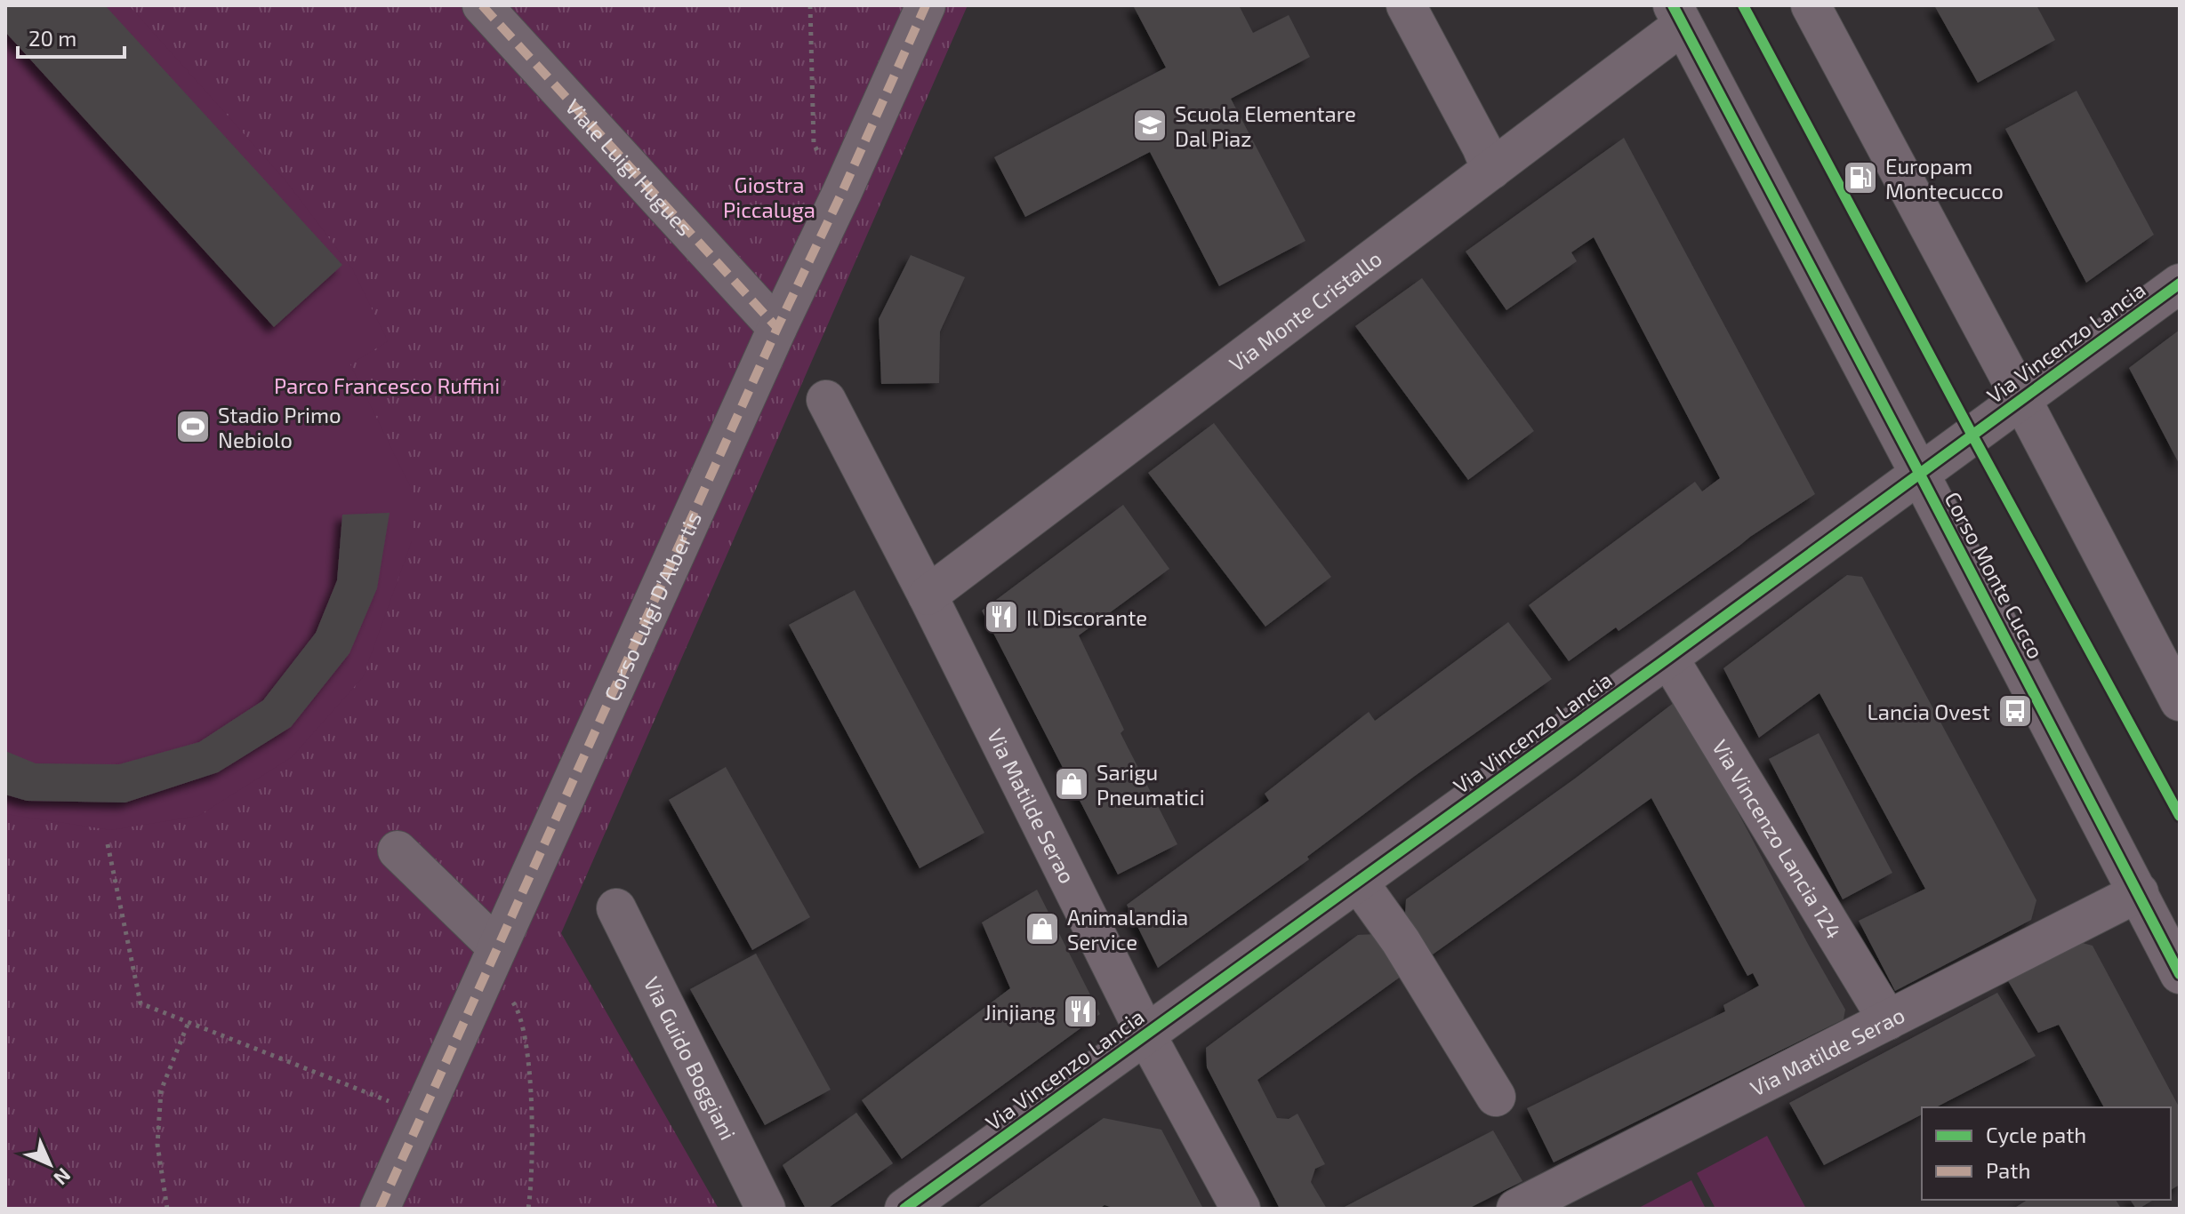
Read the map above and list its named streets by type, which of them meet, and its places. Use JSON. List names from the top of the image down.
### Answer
{
  "streets": {
    "street": [
      "Viale Luigi Hugues",
      "Via Monte Cristallo",
      "Via Vincenzo Lancia",
      "Corso Monte Cucco",
      "Corso Luigi D'Albertis",
      "Via Matilde Serao",
      "Via Vincenzo Lancia 124",
      "Via Guido Boggiani"
    ]
  },
  "crossings": [
    ["Viale Luigi Hugues", "Corso Luigi D'Albertis"],
    ["Via Monte Cristallo", "Corso Monte Cucco"],
    ["Via Monte Cristallo", "Via Matilde Serao"],
    ["Via Vincenzo Lancia", "Corso Monte Cucco"],
    ["Via Vincenzo Lancia", "Via Matilde Serao"],
    ["Via Vincenzo Lancia", "Via Vincenzo Lancia 124"],
    ["Corso Monte Cucco", "Via Matilde Serao"],
    ["Via Matilde Serao", "Via Vincenzo Lancia 124"]
  ],
  "parks": ["Giostra Piccaluga", "Parco Francesco Ruffini"],
  "places": {
    "school or university": ["Scuola Elementare Dal Piaz"],
    "fuel station": ["Europam Montecucco"],
    "sports": ["Stadio Primo Nebiolo"],
    "restaurant": ["Il Discorante", "Jinjiang"],
    "bus stop": ["Lancia Ovest"],
    "shop": ["Sarigu Pneumatici", "Animalandia Service"]
  },
  "legend": ["Cycle path", "Path"],
  "scale_bar": "20 m",
  "north": "bottom right"
}
